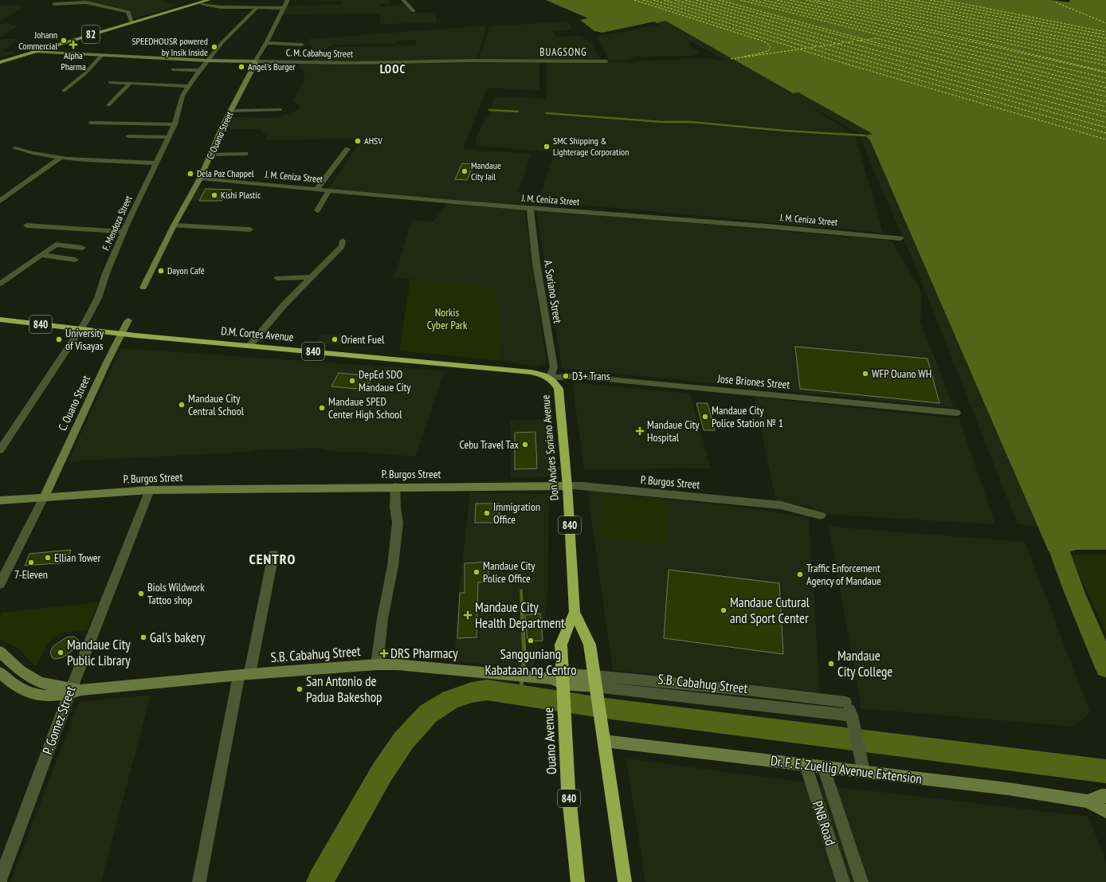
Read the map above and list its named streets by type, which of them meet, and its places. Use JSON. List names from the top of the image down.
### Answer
{
  "streets": {
    "highway": [
      "840",
      "D.M. Cortes Avenue",
      "Don Andres Soriano Avenue",
      "Ouano Avenue"
    ],
    "main road": ["82"],
    "street": [
      "C. M. Cabahug Street",
      "C. Ouano Street",
      "J. M. Ceniza Street",
      "F. Mendoza Street",
      "A. Soriano Street",
      "Jose Briones Street",
      "P. Burgos Street",
      "S.B. Cabahug Street",
      "P. Gomez Street",
      "Dr. F. E. Zuellig Avenue Extension",
      "PNB Road"
    ]
  },
  "crossings": [
    ["82", "C. M. Cabahug Street"],
    ["C. M. Cabahug Street", "C. Ouano Street"],
    ["C. M. Cabahug Street", "F. Mendoza Street"],
    ["C. Ouano Street", "J. M. Ceniza Street"],
    ["C. Ouano Street", "D.M. Cortes Avenue"],
    ["C. Ouano Street", "P. Burgos Street"],
    ["J. M. Ceniza Street", "A. Soriano Street"],
    ["F. Mendoza Street", "D.M. Cortes Avenue"],
    ["A. Soriano Street", "D.M. Cortes Avenue"],
    ["A. Soriano Street", "Jose Briones Street"],
    ["A. Soriano Street", "Don Andres Soriano Avenue"],
    ["840", "Don Andres Soriano Avenue"],
    ["840", "S.B. Cabahug Street"],
    ["840", "Dr. F. E. Zuellig Avenue Extension"],
    ["D.M. Cortes Avenue", "Jose Briones Street"],
    ["D.M. Cortes Avenue", "Don Andres Soriano Avenue"],
    ["Jose Briones Street", "Don Andres Soriano Avenue"],
    ["Don Andres Soriano Avenue", "P. Burgos Street"],
    ["Don Andres Soriano Avenue", "S.B. Cabahug Street"],
    ["Don Andres Soriano Avenue", "Ouano Avenue"],
    ["P. Burgos Street", "P. Gomez Street"],
    ["S.B. Cabahug Street", "P. Gomez Street"],
    ["S.B. Cabahug Street", "Ouano Avenue"],
    ["Dr. F. E. Zuellig Avenue Extension", "PNB Road"]
  ],
  "districts": ["BUAGSONG", "LOOC", "CENTRO"],
  "parks": ["Norkis Cyber Park"],
  "places": {
    "other": [
      "Johann Commercial",
      "SPEEDHOUSR powered by Insik Inside",
      "Angel's Burger",
      "AHSV",
      "SMC Shipping & Lighterage Corporation",
      "Mandaue City Jail",
      "Dela Paz Chappel",
      "Kishi Plastic",
      "Dayon Café",
      "University of Visayas",
      "Orient Fuel",
      "WFP Ouano WH",
      "D3+ Trans",
      "DepEd SDO Mandaue City",
      "Mandaue City Central School",
      "Mandaue SPED Center High School",
      "Mandaue City Police Station № 1",
      "Cebu Travel Tax",
      "Immigration Office",
      "Ellian Tower",
      "7-Eleven",
      "Mandaue City Police Office",
      "Traffic Enforcement Agency of Mandaue",
      "Biols Wildwork Tattoo shop",
      "Mandaue Cutural and Sport Center",
      "Gal's bakery",
      "Sangguniang Kabataan ng Centro",
      "Mandaue City Public Library",
      "Mandaue City College",
      "San Antonio de Padua Bakeshop"
    ],
    "health": [
      "Alpha Pharma",
      "Mandaue City Hospital",
      "Mandaue City Health Department",
      "DRS Pharmacy"
    ]
  }
}
